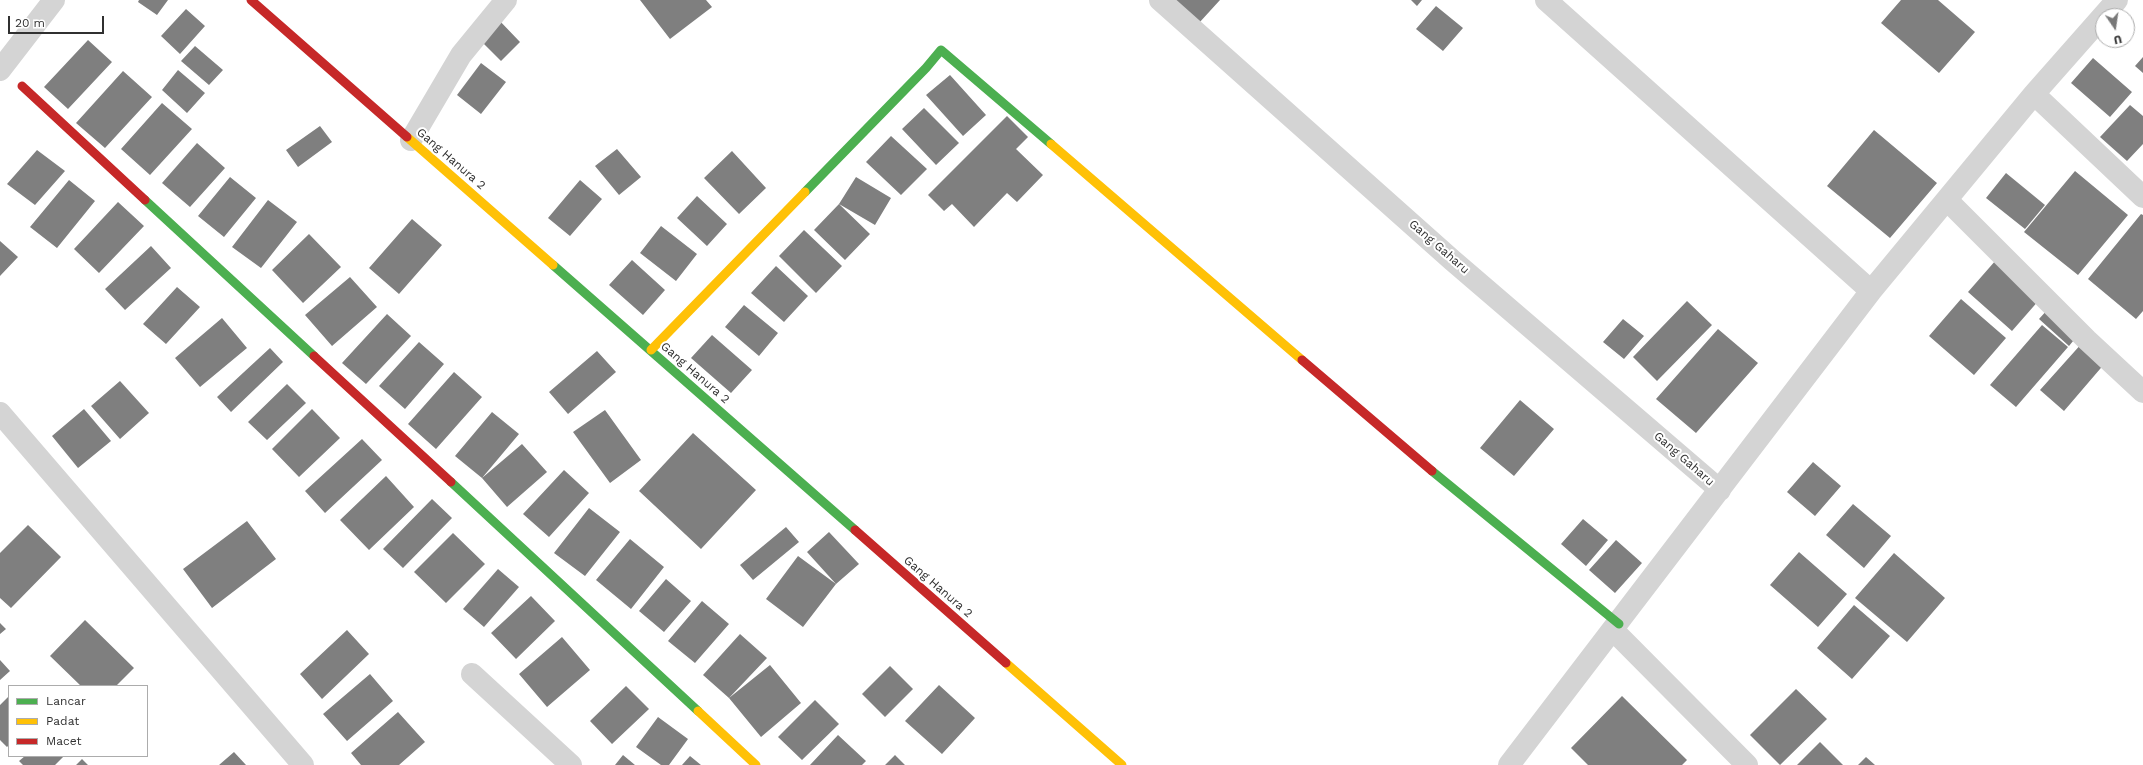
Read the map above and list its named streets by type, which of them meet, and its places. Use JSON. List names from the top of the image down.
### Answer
{
  "streets": {
    "street": ["Gang Hanura 2", "Gang Gaharu"]
  },
  "legend": ["Lancar", "Padat", "Macet"],
  "scale_bar": "20 m",
  "north": "bottom"
}
